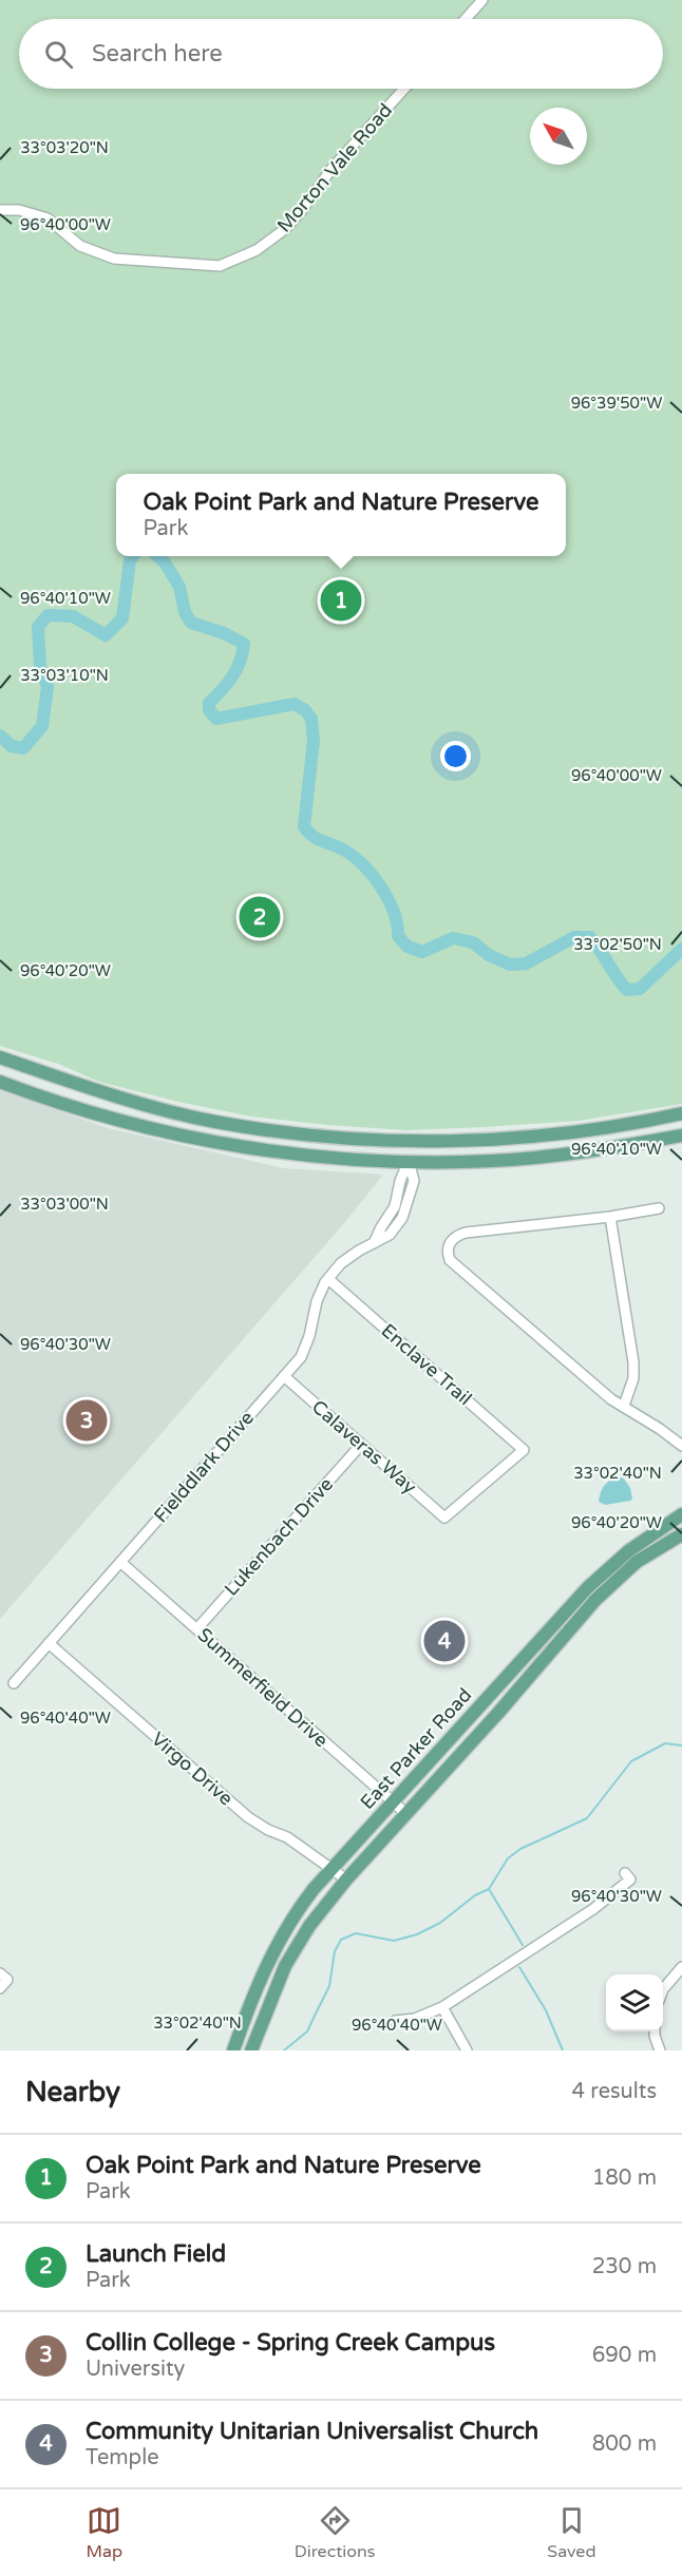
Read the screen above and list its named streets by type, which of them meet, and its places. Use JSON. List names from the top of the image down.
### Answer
{
  "streets": {
    "main road": ["East Parker Road"],
    "street": [
      "Morton Vale Road",
      "Enclave Trail",
      "Calaveras Way",
      "Fielddlark Drive",
      "Lukenbach Drive",
      "Summerfield Drive",
      "Virgo Drive"
    ]
  },
  "crossings": [
    ["Enclave Trail", "Calaveras Way"],
    ["Enclave Trail", "Fielddlark Drive"],
    ["Calaveras Way", "Fielddlark Drive"],
    ["Calaveras Way", "Lukenbach Drive"],
    ["Fielddlark Drive", "Summerfield Drive"],
    ["Fielddlark Drive", "Virgo Drive"],
    ["Lukenbach Drive", "Summerfield Drive"],
    ["Summerfield Drive", "East Parker Road"],
    ["East Parker Road", "Virgo Drive"]
  ],
  "north": "top left",
  "page": {
    "search": "Search here",
    "popup": ["Oak Point Park and Nature Preserve", "Park"],
    "pins": [
      "1",
      "2",
      "3",
      "4"
    ],
    "heading": ["Nearby", "4 results"],
    "list": [
      {
        "mark": "1",
        "name": "Oak Point Park and Nature Preserve",
        "note": "Park",
        "value": "180 m"
      },
      {
        "mark": "2",
        "name": "Launch Field",
        "note": "Park",
        "value": "230 m"
      },
      {
        "mark": "3",
        "name": "Collin College - Spring Creek Campus",
        "note": "University",
        "value": "690 m"
      },
      {
        "mark": "4",
        "name": "Community Unitarian Universalist Church",
        "note": "Temple",
        "value": "800 m"
      }
    ],
    "nav": ["Map", "Directions", "Saved"]
  },
  "coordinates": [
    "33°03'20\"N",
    "96°40'00\"W",
    "96°39'50\"W",
    "96°40'10\"W",
    "33°03'10\"N",
    "33°02'50\"N",
    "96°40'20\"W",
    "33°03'00\"N",
    "96°40'30\"W",
    "33°02'40\"N",
    "96°40'40\"W"
  ]
}
